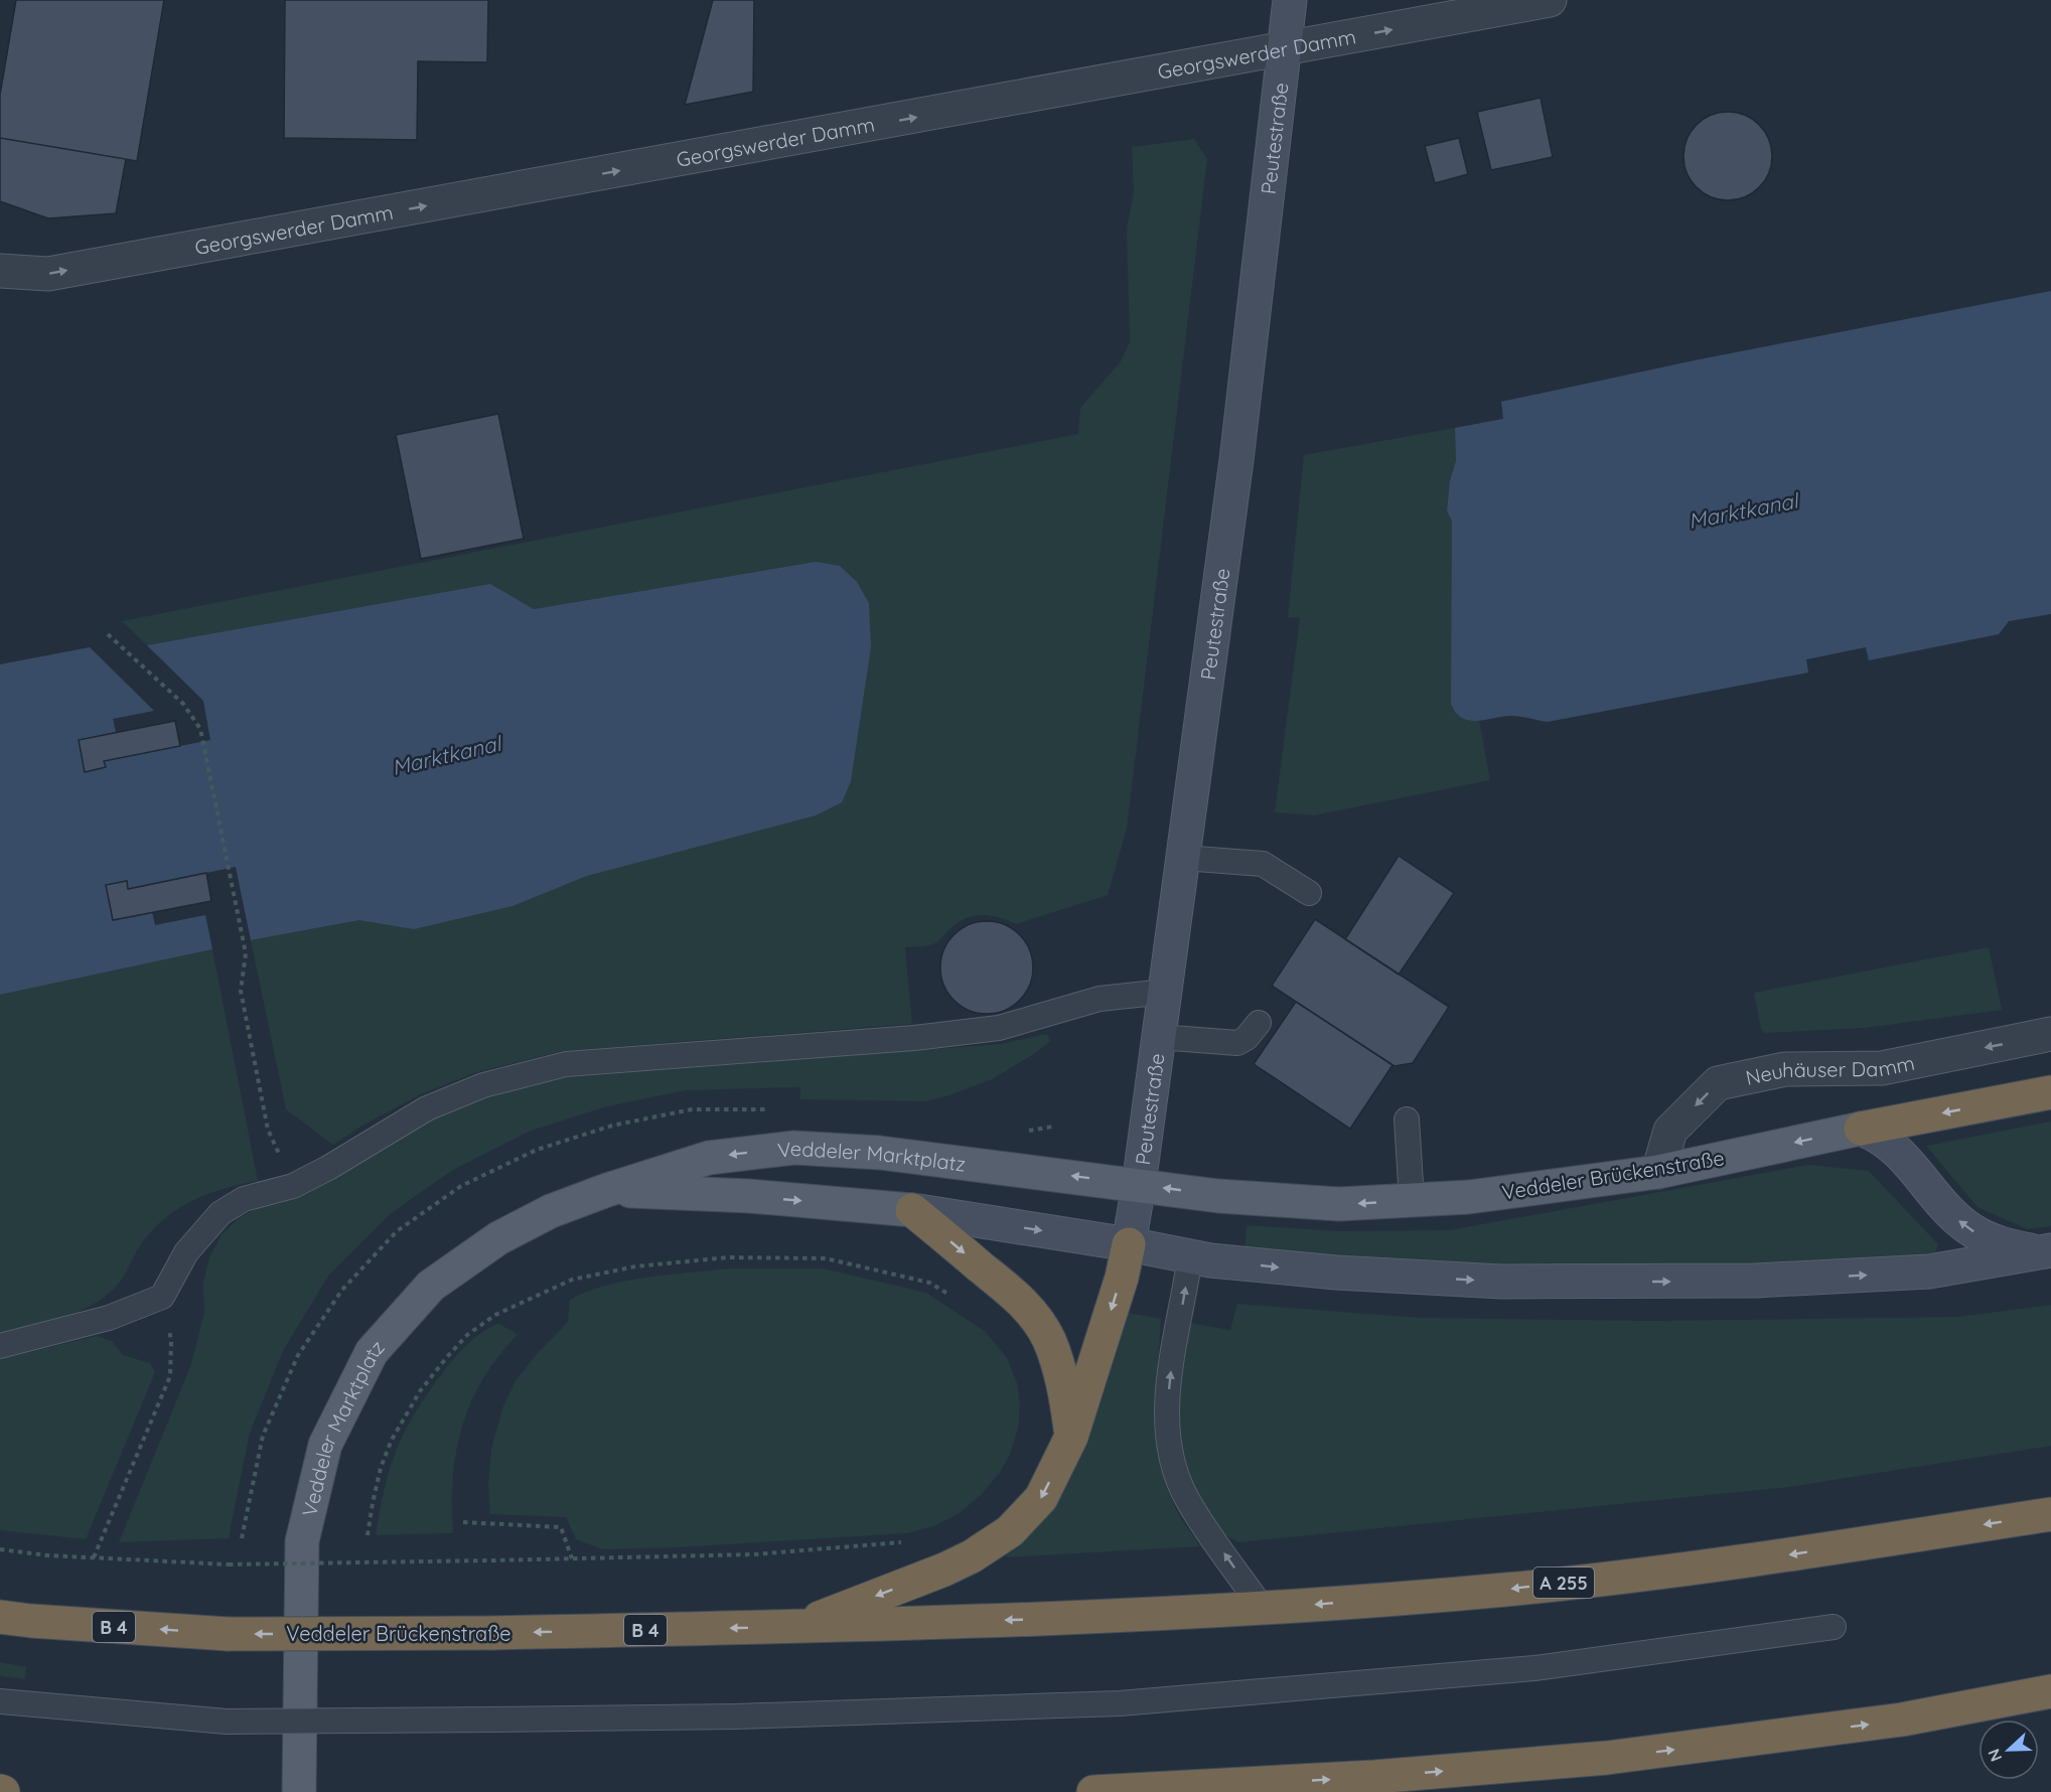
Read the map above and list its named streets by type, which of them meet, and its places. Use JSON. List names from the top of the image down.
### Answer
{
  "streets": {
    "highway": ["Veddeler Brückenstraße", "A 255", "B 4"],
    "main road": ["Veddeler Marktplatz"],
    "street": ["Georgswerder Damm", "Peutestraße", "Neuhäuser Damm"]
  },
  "crossings": [
    ["Georgswerder Damm", "Peutestraße"],
    ["Peutestraße", "Veddeler Marktplatz"],
    ["Peutestraße", "Veddeler Brückenstraße"],
    ["Neuhäuser Damm", "Veddeler Brückenstraße"],
    ["Veddeler Marktplatz", "Veddeler Brückenstraße"],
    ["Veddeler Brückenstraße", "B 4"],
    ["A 255", "B 4"]
  ],
  "one_way": ["Georgswerder Damm", "Neuhäuser Damm", "Veddeler Brückenstraße"],
  "water": ["Marktkanal"],
  "north": "left"
}
